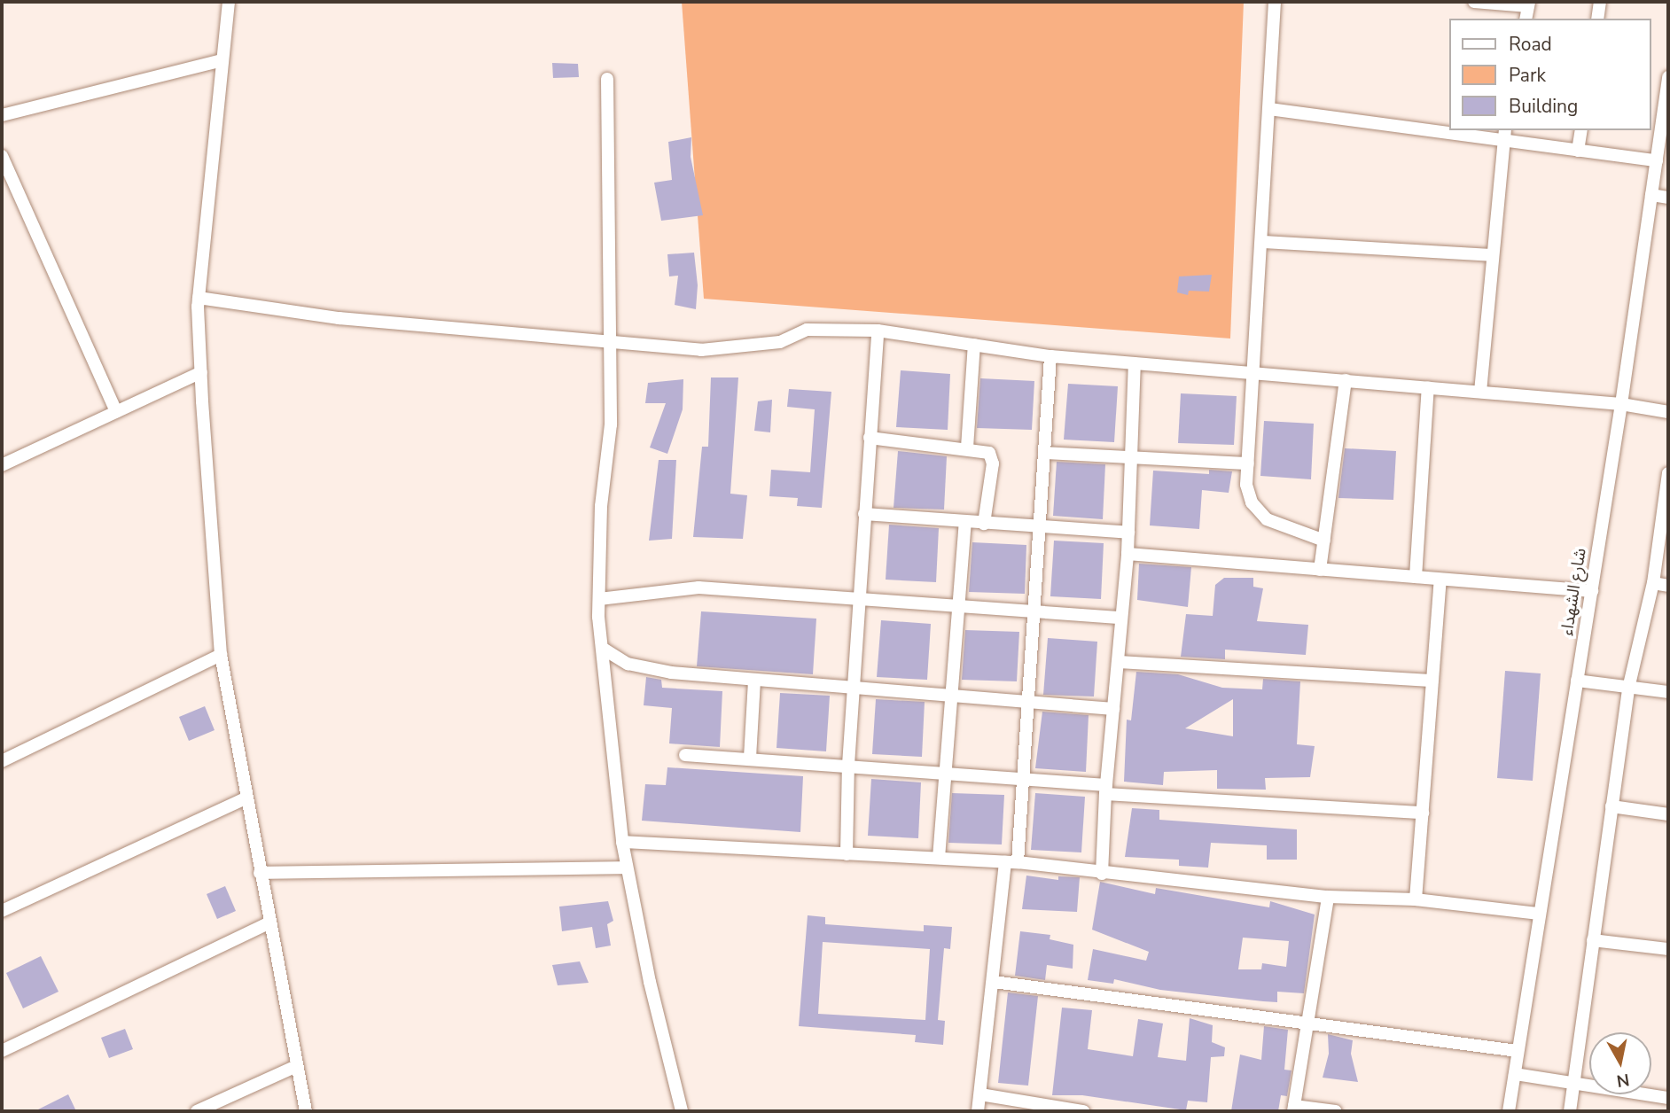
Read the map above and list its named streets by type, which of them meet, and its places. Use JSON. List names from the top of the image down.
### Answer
{
  "streets": {
    "street": ["شارع الشهداء"]
  },
  "legend": ["Road", "Park", "Building"],
  "north": "bottom"
}
